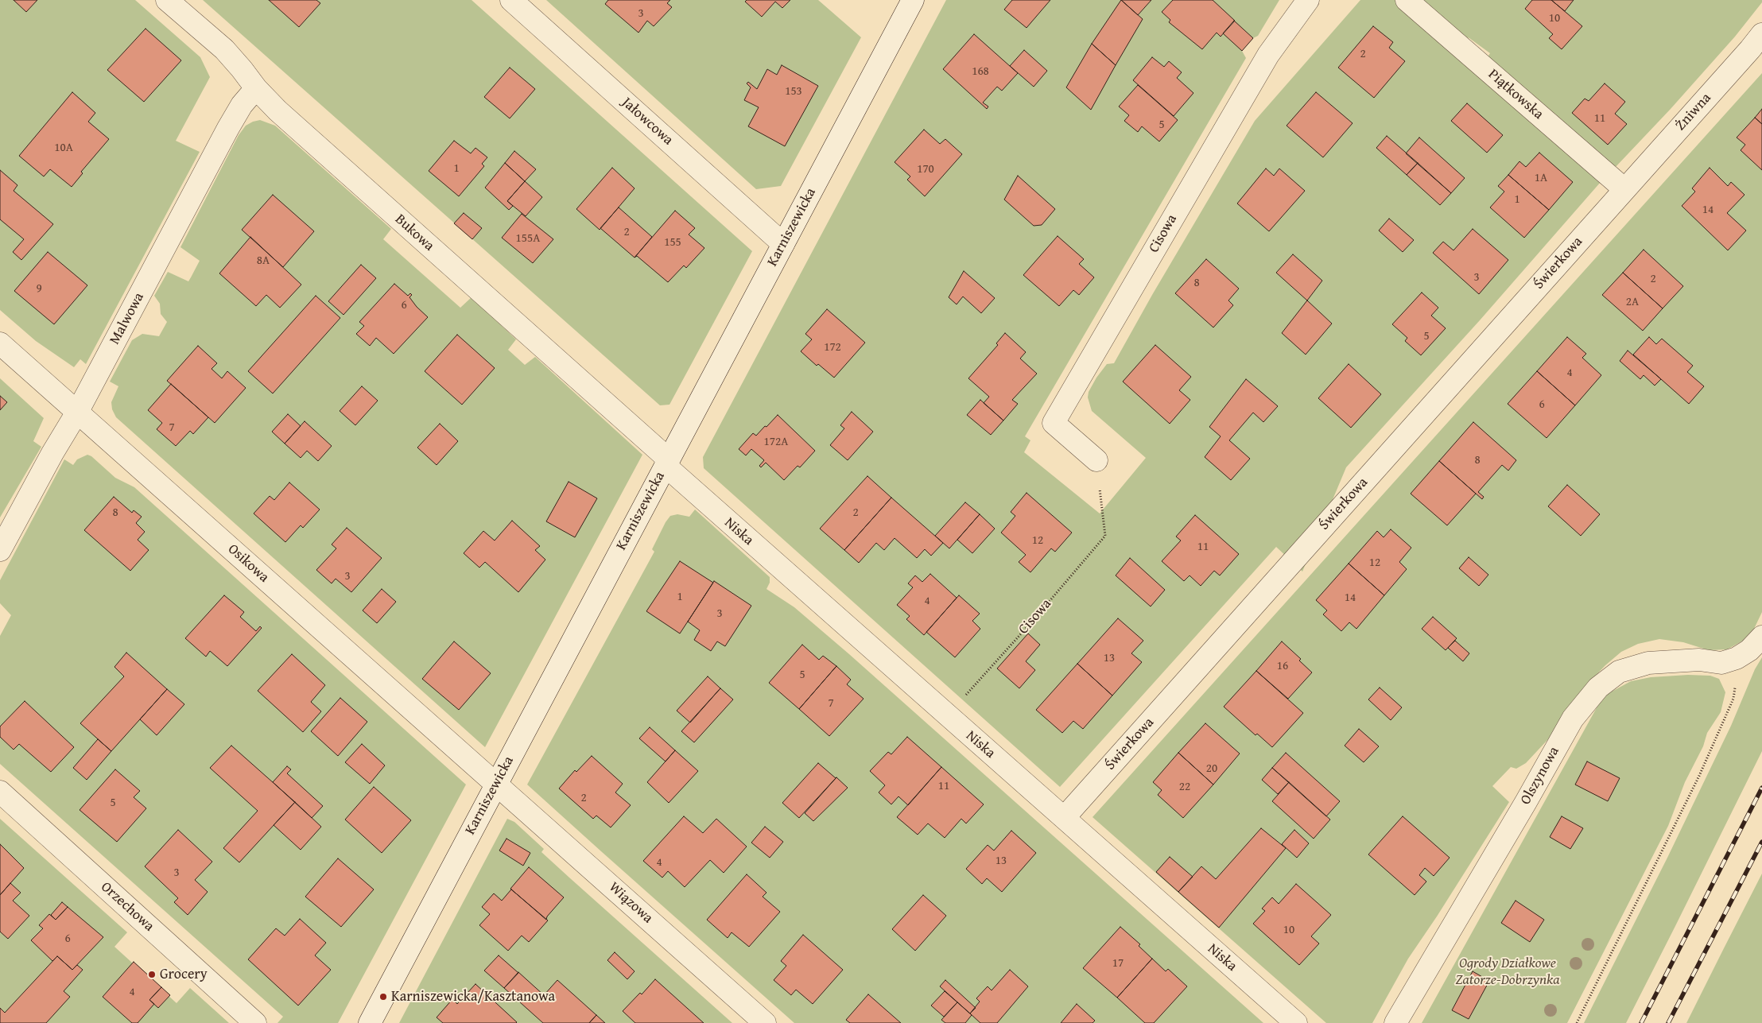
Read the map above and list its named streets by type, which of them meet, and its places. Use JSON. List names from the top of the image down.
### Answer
{
  "streets": {
    "street": [
      "Piątkowska",
      "Żniwna",
      "Jałowcowa",
      "Karniszewicka",
      "Bukowa",
      "Cisowa",
      "Świerkowa",
      "Malwowa",
      "Niska",
      "Osikowa",
      "Olszynowa",
      "Wiązowa",
      "Orzechowa"
    ]
  },
  "crossings": [
    ["Piątkowska", "Żniwna"],
    ["Piątkowska", "Świerkowa"],
    ["Żniwna", "Świerkowa"],
    ["Jałowcowa", "Karniszewicka"],
    ["Karniszewicka", "Bukowa"],
    ["Karniszewicka", "Niska"],
    ["Karniszewicka", "Osikowa"],
    ["Karniszewicka", "Wiązowa"],
    ["Bukowa", "Malwowa"],
    ["Bukowa", "Niska"],
    ["Cisowa", "Niska"],
    ["Świerkowa", "Niska"],
    ["Malwowa", "Osikowa"],
    ["Osikowa", "Wiązowa"]
  ],
  "parks": ["Ogrody Działkowe Zatorze-Dobrzynka"],
  "places": ["Grocery", "Karniszewicka/Kasztanowa"],
  "house_numbers": [
    "3",
    "10",
    "2",
    "168",
    "153",
    "11",
    "5",
    "10A",
    "1",
    "170",
    "1A",
    "1",
    "14",
    "2",
    "155A",
    "155",
    "8A",
    "3",
    "2",
    "8",
    "9",
    "2A",
    "6",
    "5",
    "172",
    "4",
    "6",
    "7",
    "172A",
    "8",
    "8",
    "2",
    "12",
    "11",
    "12",
    "3",
    "1",
    "14",
    "4",
    "3",
    "13",
    "16",
    "5",
    "7",
    "20",
    "11",
    "22",
    "2",
    "5",
    "13",
    "4",
    "3",
    "10",
    "6",
    "17",
    "4"
  ]
}
